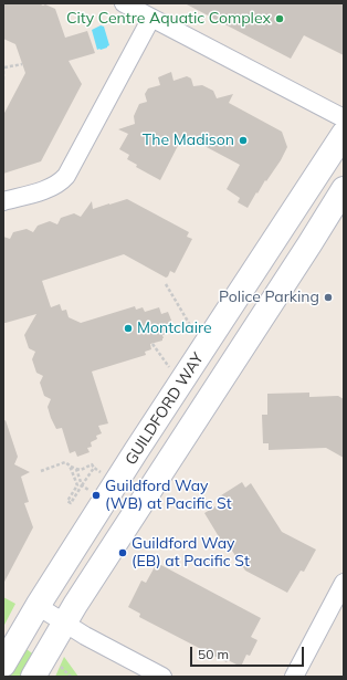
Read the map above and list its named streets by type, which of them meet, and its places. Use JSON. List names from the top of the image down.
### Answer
{
  "streets": {
    "main road": ["GUILDFORD WAY"]
  },
  "places": [
    "City Centre Aquatic Complex",
    "The Madison",
    "Police Parking",
    "Montclaire",
    "Guildford Way (WB) at Pacific St",
    "Guildford Way (EB) at Pacific St"
  ],
  "scale_bar": "50 m"
}
